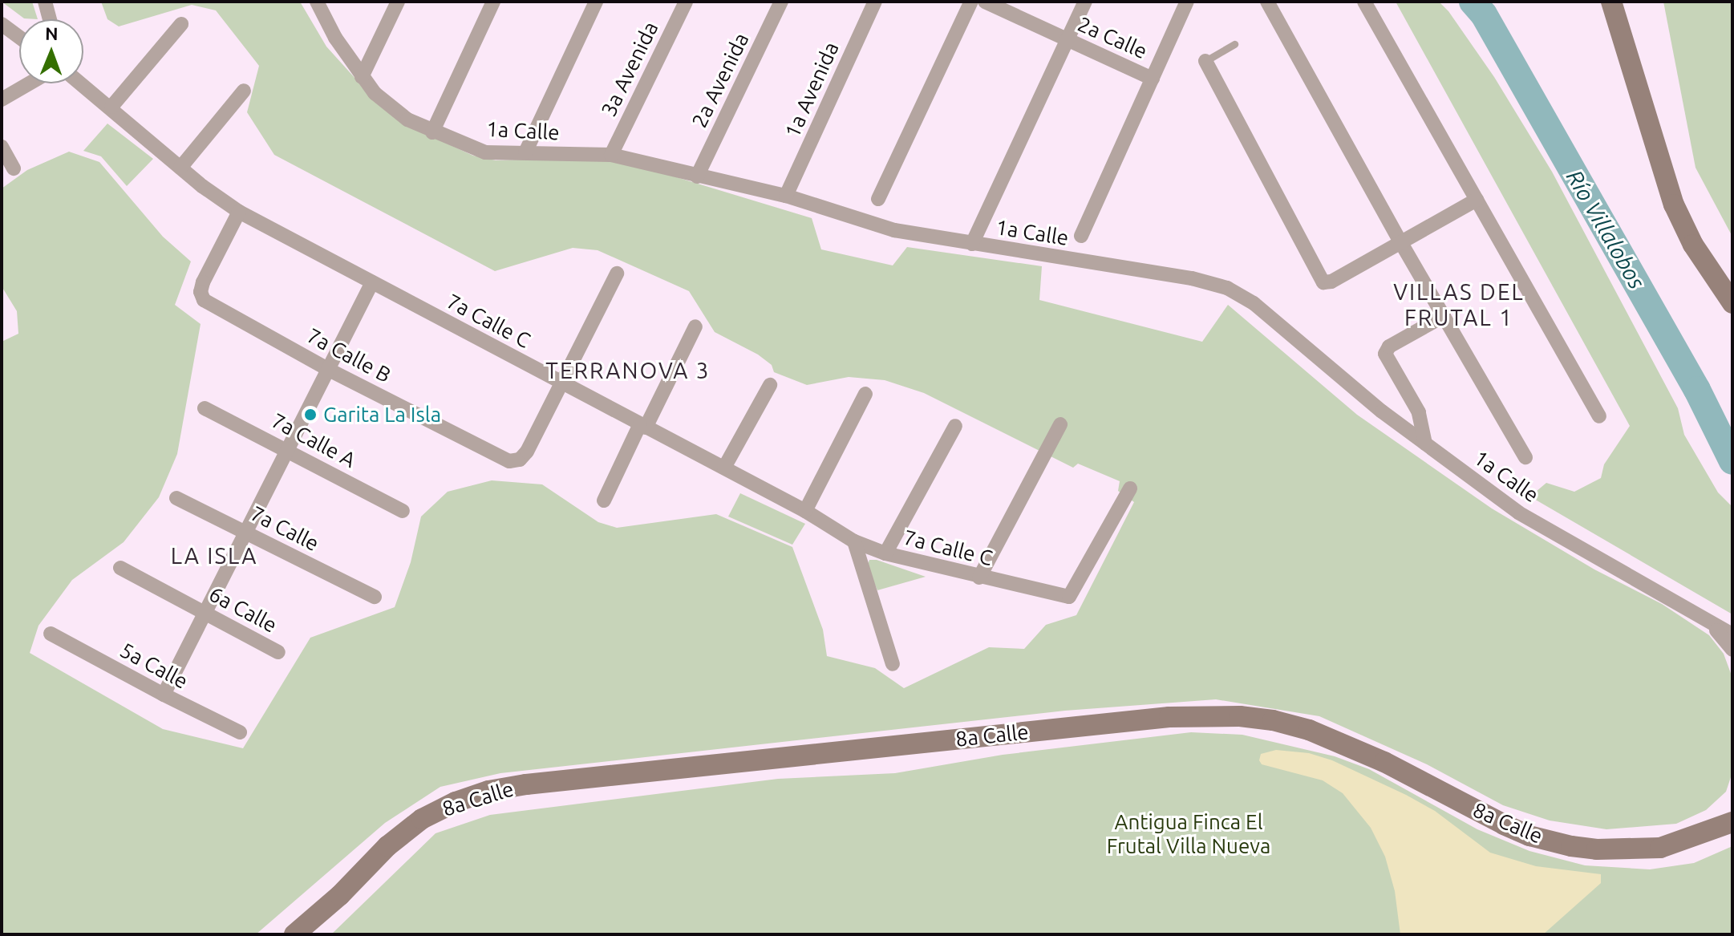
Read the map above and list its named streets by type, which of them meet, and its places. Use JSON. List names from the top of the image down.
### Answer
{
  "streets": {
    "main road": ["8a Calle"],
    "street": [
      "2a Calle",
      "3a Avenida",
      "2a Avenida",
      "1a Avenida",
      "1a Calle",
      "7a Calle C",
      "7a Calle B",
      "7a Calle A",
      "7a Calle",
      "6a Calle",
      "5a Calle"
    ]
  },
  "crossings": [
    ["3a Avenida", "1a Calle"],
    ["2a Avenida", "1a Calle"],
    ["1a Avenida", "1a Calle"],
    ["7a Calle C", "7a Calle B"]
  ],
  "districts": ["VILLAS DEL FRUTAL 1", "TERRANOVA 3", "LA ISLA"],
  "water": ["Río Villalobos"],
  "parks": ["Antigua Finca El Frutal Villa Nueva"],
  "places": ["Garita La Isla"],
  "north": "top"
}
